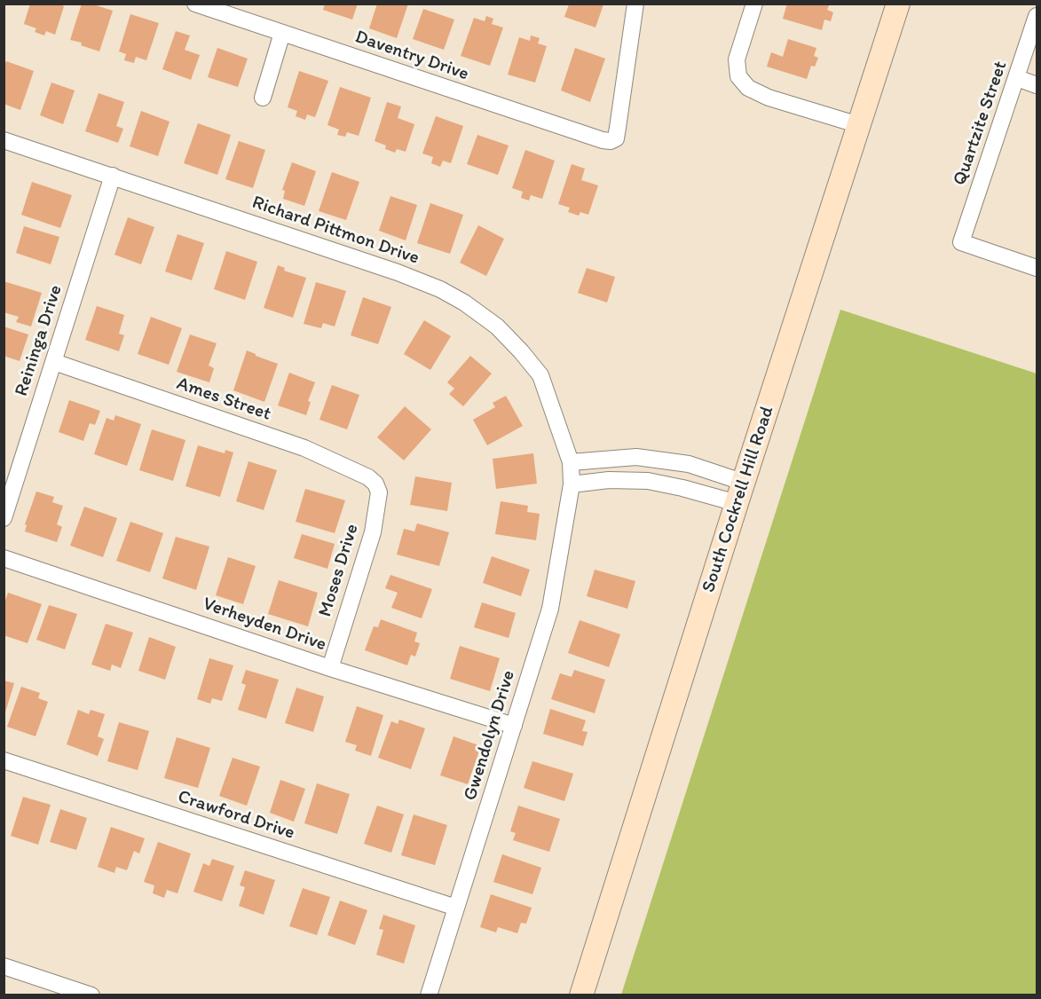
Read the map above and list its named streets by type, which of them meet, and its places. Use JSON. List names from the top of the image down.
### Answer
{
  "streets": {
    "main road": ["South Cockrell Hill Road"],
    "street": [
      "Daventry Drive",
      "Quartzite Street",
      "Richard Pittmon Drive",
      "Reininga Drive",
      "Ames Street",
      "Moses Drive",
      "Verheyden Drive",
      "Gwendolyn Drive",
      "Crawford Drive"
    ]
  },
  "crossings": [
    ["Richard Pittmon Drive", "Reininga Drive"],
    ["Richard Pittmon Drive", "Gwendolyn Drive"],
    ["Reininga Drive", "Ames Street"],
    ["Ames Street", "Moses Drive"],
    ["Moses Drive", "Verheyden Drive"],
    ["Verheyden Drive", "Gwendolyn Drive"],
    ["Gwendolyn Drive", "Crawford Drive"]
  ]
}
